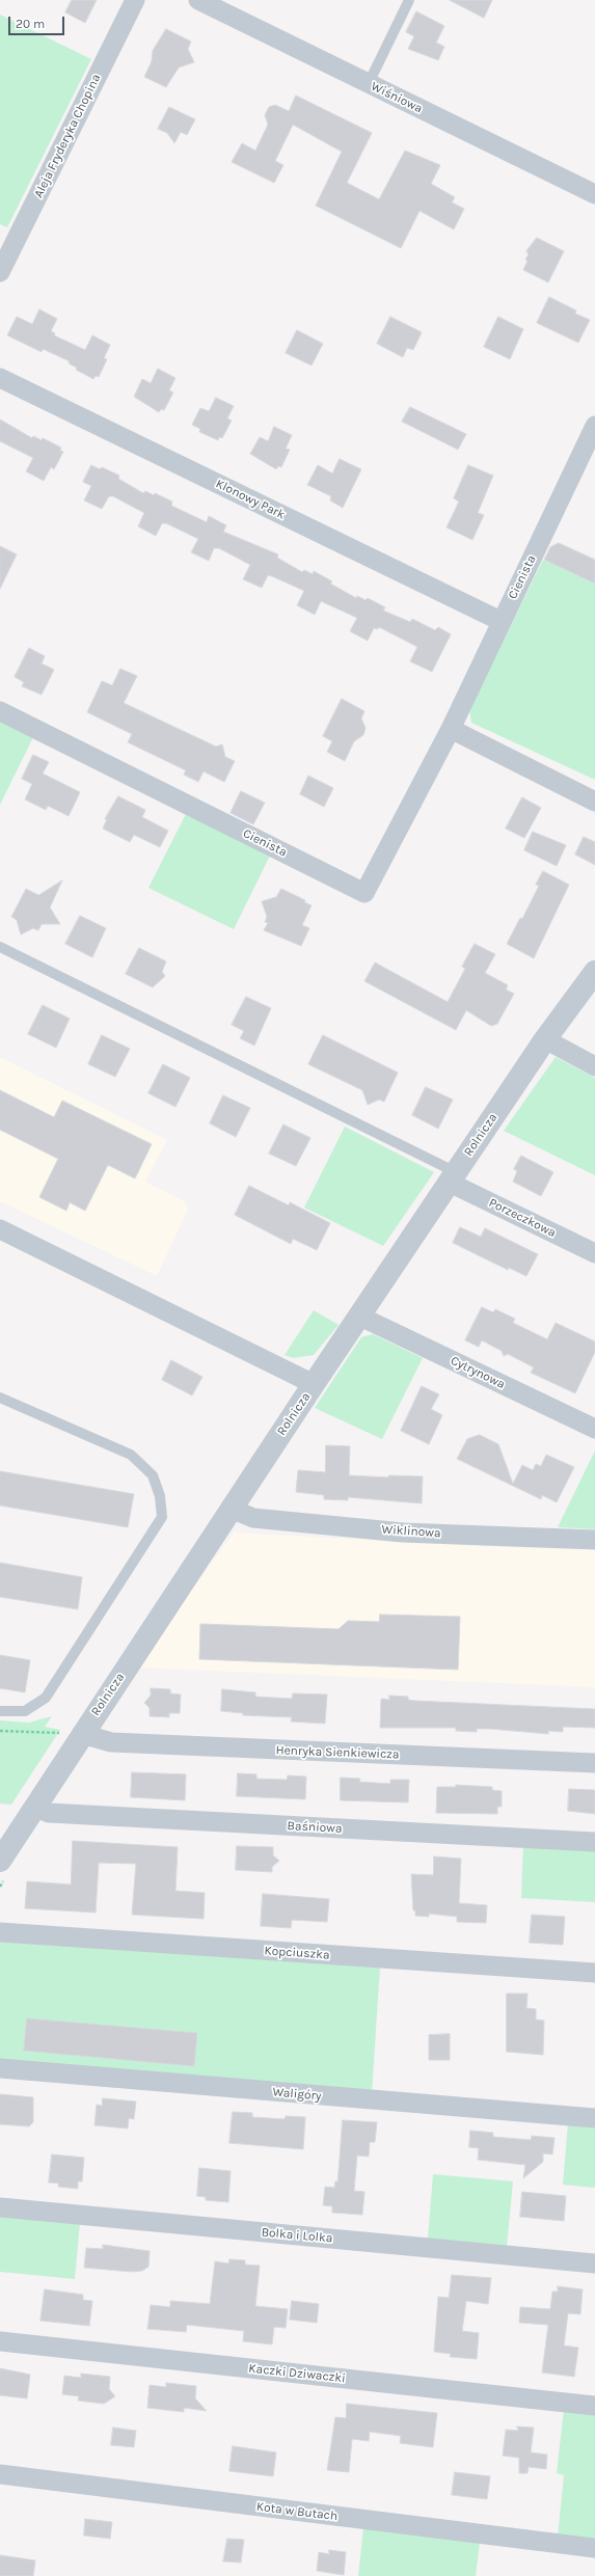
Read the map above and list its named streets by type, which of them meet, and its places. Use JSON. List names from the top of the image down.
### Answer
{
  "streets": {
    "street": [
      "Wiśniowa",
      "Aleja Fryderyka Chopina",
      "Klonowy Park",
      "Cienista",
      "Rolnicza",
      "Porzeczkowa",
      "Cytrynowa",
      "Wiklinowa",
      "Henryka Sienkiewicza",
      "Baśniowa",
      "Kopciuszka",
      "Waligóry",
      "Bolka i Lolka",
      "Kaczki Dziwaczki",
      "Kota w Butach"
    ]
  },
  "crossings": [
    ["Klonowy Park", "Cienista"],
    ["Rolnicza", "Porzeczkowa"],
    ["Rolnicza", "Cytrynowa"],
    ["Rolnicza", "Wiklinowa"],
    ["Rolnicza", "Henryka Sienkiewicza"],
    ["Rolnicza", "Baśniowa"]
  ],
  "scale_bar": "20 m"
}
